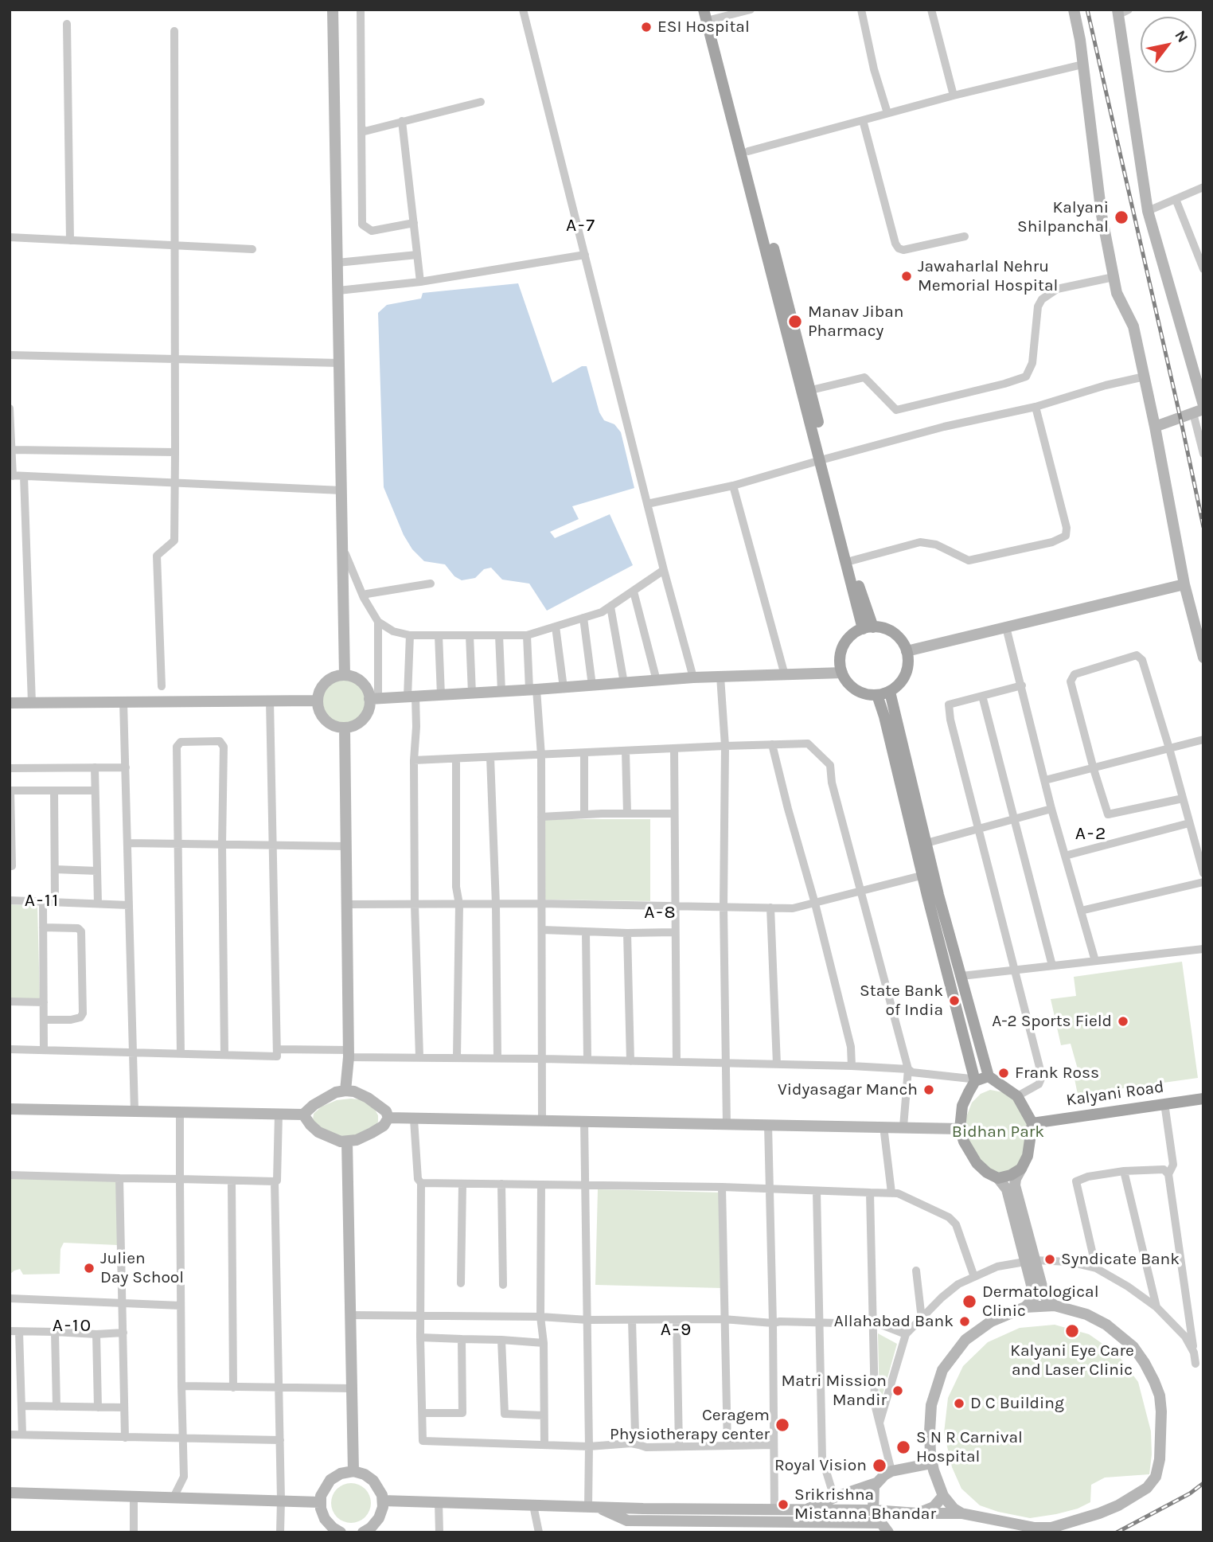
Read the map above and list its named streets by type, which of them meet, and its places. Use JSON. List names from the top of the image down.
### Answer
{
  "streets": {
    "main road": ["Kalyani Road"]
  },
  "districts": [
    "A-7",
    "A-2",
    "A-11",
    "A-8",
    "A-10",
    "A-9"
  ],
  "parks": ["Bidhan Park"],
  "places": [
    "ESI Hospital",
    "Kalyani Shilpanchal",
    "Jawaharlal Nehru Memorial Hospital",
    "Manav Jiban Pharmacy",
    "State Bank of India",
    "A-2 Sports Field",
    "Frank Ross",
    "Vidyasagar Manch",
    "Syndicate Bank",
    "Julien Day School",
    "Dermatological Clinic",
    "Allahabad Bank",
    "Kalyani Eye Care and Laser Clinic",
    "Matri Mission Mandir",
    "D C Building",
    "Ceragem Physiotherapy center",
    "S N R Carnival Hospital",
    "Royal Vision",
    "Srikrishna Mistanna Bhandar"
  ],
  "north": "top right"
}
